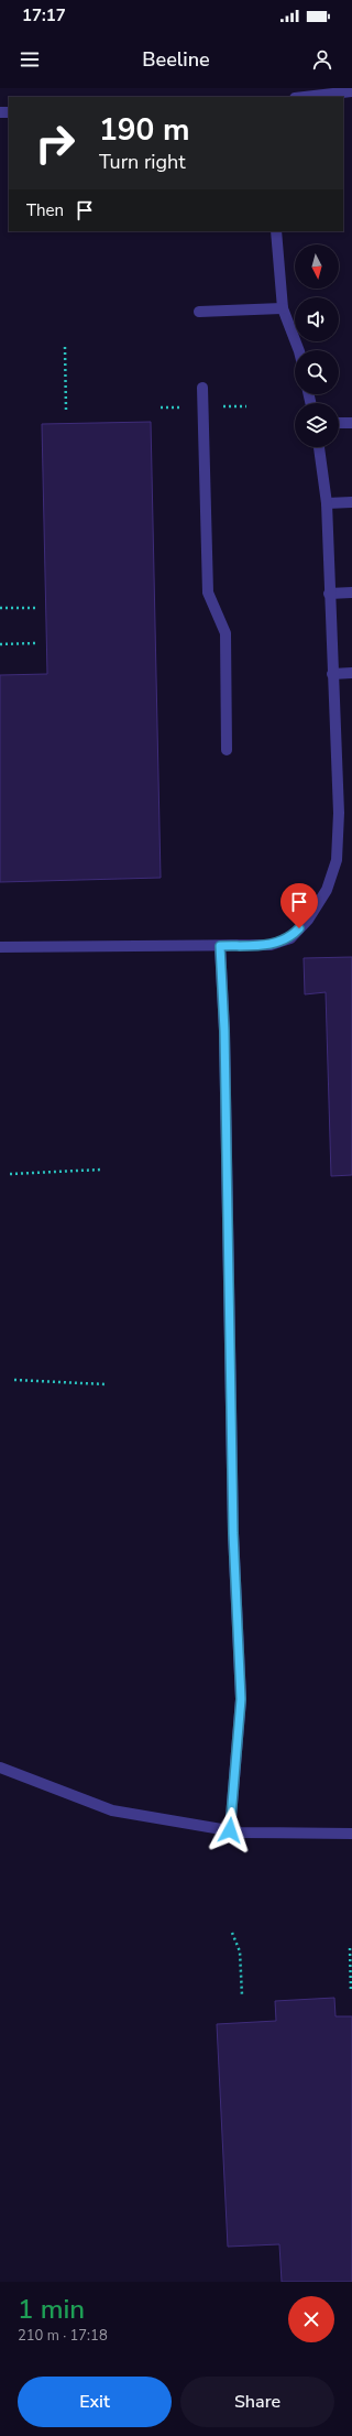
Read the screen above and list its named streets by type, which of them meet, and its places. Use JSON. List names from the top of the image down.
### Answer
{
  "north": "bottom",
  "page": {
    "status": "17:17",
    "header": "Beeline",
    "turn": ["190 m", "Turn right"],
    "then": "Then",
    "heading": ["1 min", "210 m · 17:18"],
    "buttons": ["Exit", "Share"]
  }
}
